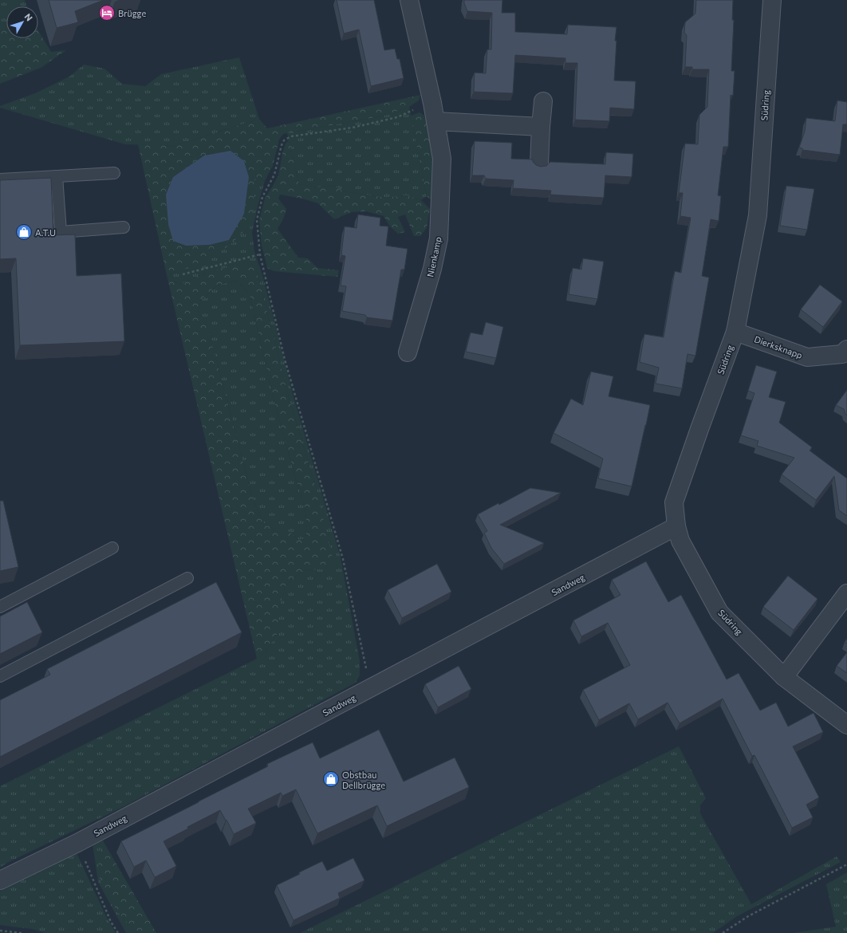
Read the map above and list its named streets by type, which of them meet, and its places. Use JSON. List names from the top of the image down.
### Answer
{
  "streets": {
    "street": [
      "Südring",
      "Nienkamp",
      "Dierksknapp",
      "Sandweg"
    ]
  },
  "crossings": [
    ["Südring", "Dierksknapp"],
    ["Südring", "Sandweg"]
  ],
  "places": {
    "hotel": ["Brügge"],
    "shop": ["A.T.U", "Obstbau Dellbrügge"]
  },
  "north": "top right"
}
